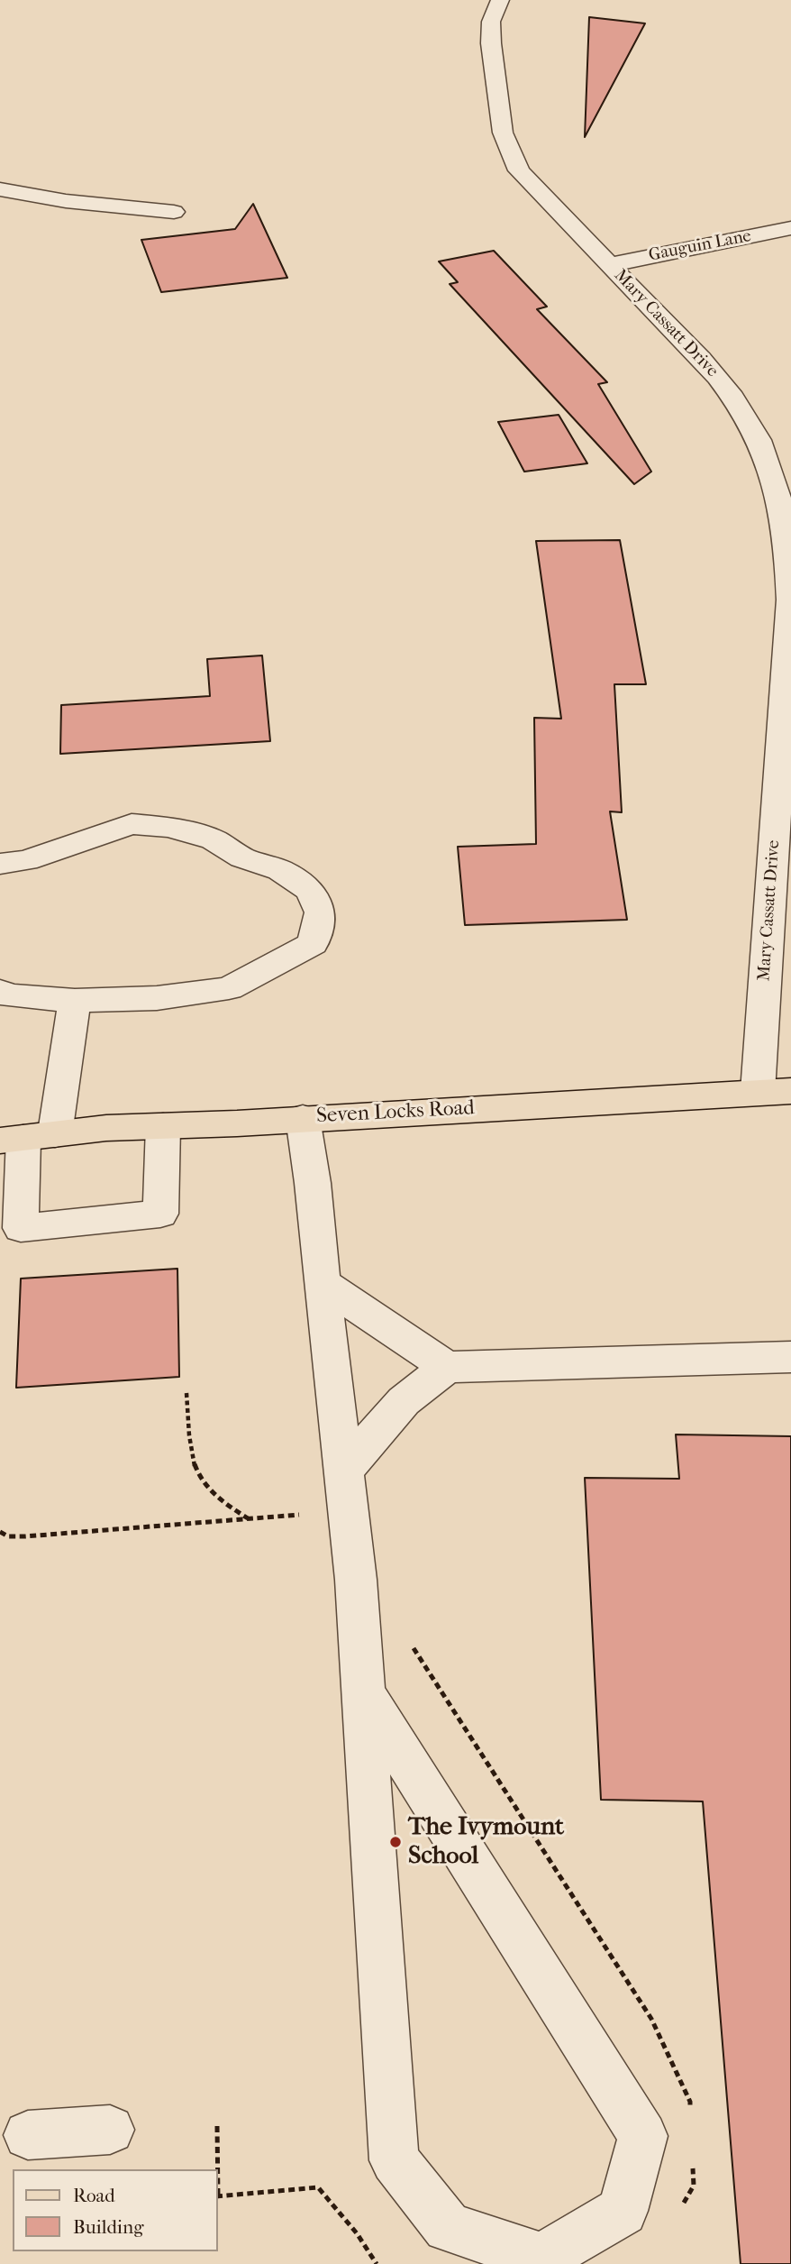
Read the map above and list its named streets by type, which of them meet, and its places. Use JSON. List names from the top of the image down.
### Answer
{
  "streets": {
    "main road": ["Seven Locks Road"],
    "street": ["Gauguin Lane", "Mary Cassatt Drive"]
  },
  "crossings": [
    ["Gauguin Lane", "Mary Cassatt Drive"],
    ["Mary Cassatt Drive", "Seven Locks Road"]
  ],
  "places": ["The Ivymount School"],
  "legend": ["Road", "Building"]
}
